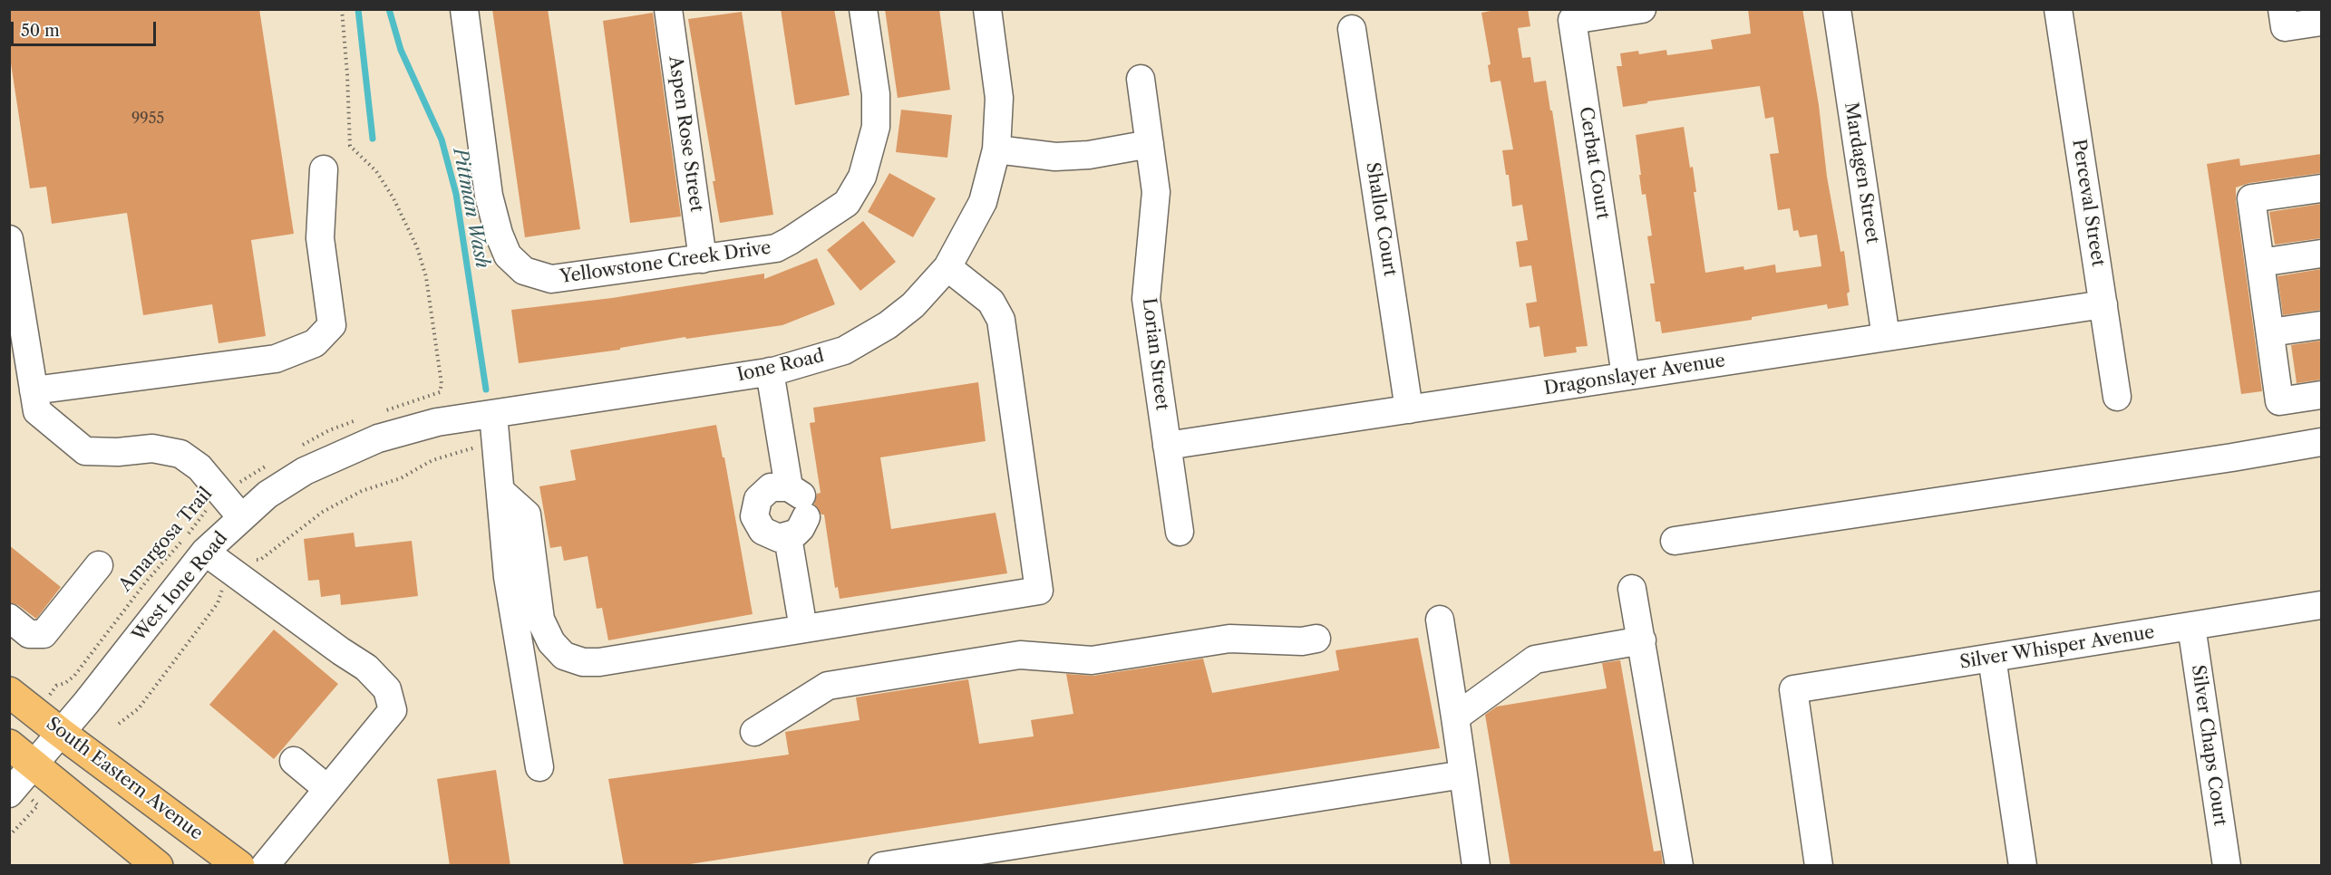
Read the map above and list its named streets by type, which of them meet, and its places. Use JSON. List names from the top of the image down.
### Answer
{
  "streets": {
    "main road": ["South Eastern Avenue"],
    "street": [
      "Aspen Rose Street",
      "Cerbat Court",
      "Mardagen Street",
      "Perceval Street",
      "Shallot Court",
      "Yellowstone Creek Drive",
      "Lorian Street",
      "Ione Road",
      "Dragonslayer Avenue",
      "West Ione Road",
      "Silver Whisper Avenue",
      "Silver Chaps Court"
    ],
    "path": ["Amargosa Trail"]
  },
  "crossings": [
    ["Aspen Rose Street", "Yellowstone Creek Drive"],
    ["Cerbat Court", "Dragonslayer Avenue"],
    ["Mardagen Street", "Dragonslayer Avenue"],
    ["Perceval Street", "Dragonslayer Avenue"],
    ["Shallot Court", "Dragonslayer Avenue"],
    ["Lorian Street", "Dragonslayer Avenue"],
    ["Ione Road", "West Ione Road"],
    ["Amargosa Trail", "South Eastern Avenue"],
    ["West Ione Road", "South Eastern Avenue"],
    ["Silver Whisper Avenue", "Silver Chaps Court"]
  ],
  "water": ["Pittman Wash"],
  "house_numbers": ["9955"],
  "scale_bar": "50 m"
}
